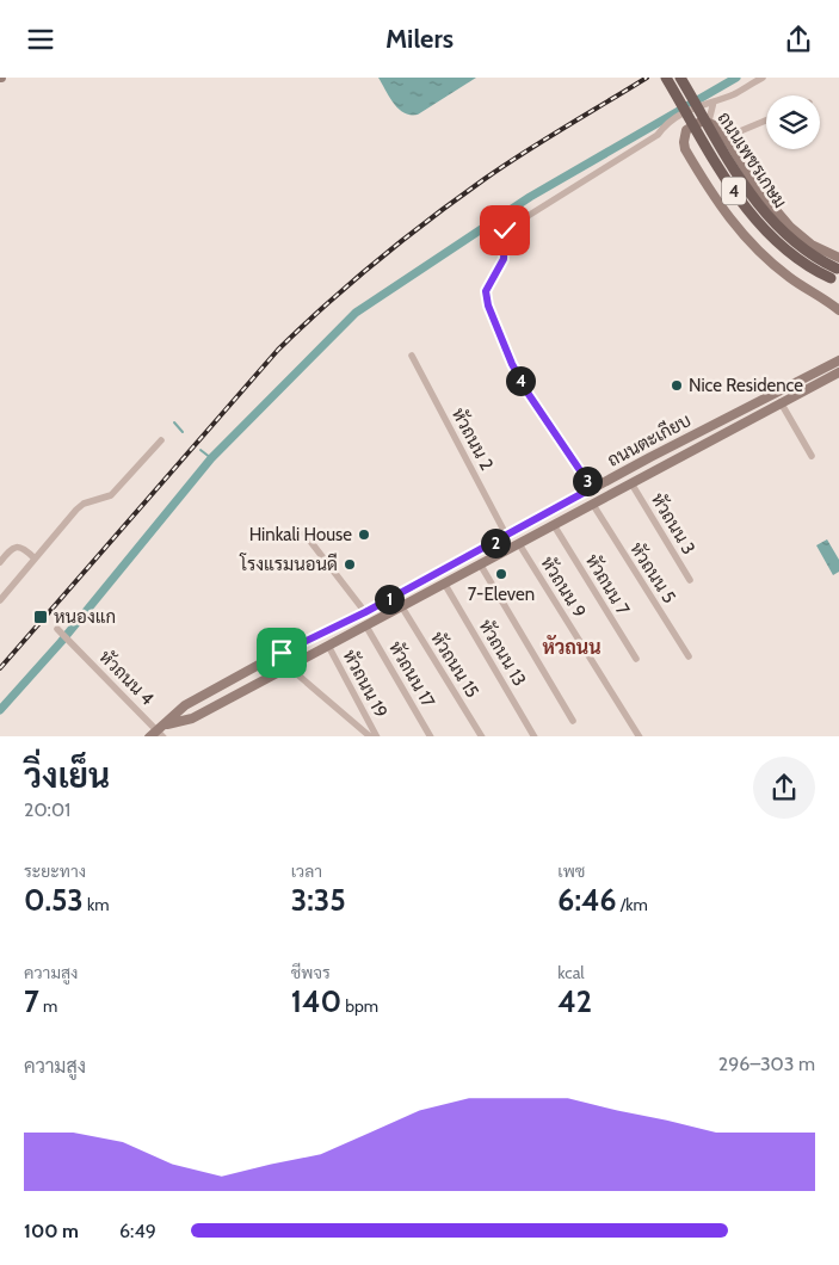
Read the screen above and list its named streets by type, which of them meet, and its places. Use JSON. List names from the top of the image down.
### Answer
{
  "streets": {
    "main road": ["ถนนเพชรเกษม", "4"],
    "street": [
      "หัวถนน 2",
      "ถนนตะเกียบ",
      "หัวถนน 3",
      "หัวถนน 5",
      "หัวถนน 7",
      "หัวถนน 9",
      "หัวถนน 13",
      "หัวถนน 15",
      "หัวถนน 17",
      "หัวถนน 4",
      "หัวถนน 19"
    ]
  },
  "crossings": [
    ["หัวถนน 2", "ถนนตะเกียบ"],
    ["ถนนตะเกียบ", "หัวถนน 3"],
    ["ถนนตะเกียบ", "หัวถนน 5"],
    ["ถนนตะเกียบ", "หัวถนน 7"],
    ["ถนนตะเกียบ", "หัวถนน 9"],
    ["ถนนตะเกียบ", "หัวถนน 13"],
    ["ถนนตะเกียบ", "หัวถนน 15"],
    ["ถนนตะเกียบ", "หัวถนน 17"],
    ["ถนนตะเกียบ", "หัวถนน 4"],
    ["ถนนตะเกียบ", "หัวถนน 19"]
  ],
  "districts": ["หัวถนน"],
  "places": {
    "other": [
      "Nice Residence",
      "Hinkali House",
      "โรงแรมนอนดี",
      "7-Eleven"
    ],
    "transit": ["หนองแก"]
  },
  "page": {
    "header": "Milers",
    "pins": [
      "4",
      "3",
      "2",
      "1"
    ],
    "heading": ["วิ่งเย็น", "20:01"],
    "stats": [
      ["ระยะทาง", "0.53 km"],
      ["เวลา", "3:35"],
      ["เพซ", "6:46 /km"],
      ["ความสูง", "7 m"],
      ["ชีพจร", "140 bpm"],
      ["kcal", "42"]
    ],
    "chart": ["ความสูง", "296–303 m"],
    "list": [
      {
        "name": "100 m",
        "note": "6:49"
      }
    ]
  }
}
